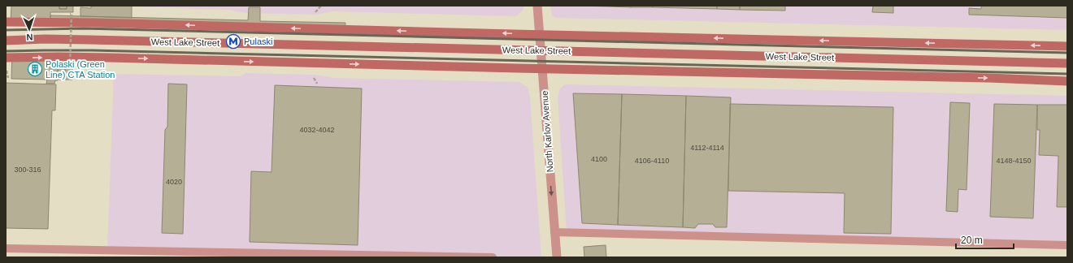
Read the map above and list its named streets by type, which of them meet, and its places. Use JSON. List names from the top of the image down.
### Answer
{
  "streets": {
    "main road": ["West Lake Street"],
    "street": ["North Karlov Avenue"]
  },
  "crossings": [
    ["West Lake Street", "North Karlov Avenue"]
  ],
  "one_way": ["North Karlov Avenue"],
  "places": {
    "metro station": ["Pulaski"],
    "building": ["Polaski (Green Line) CTA Station"]
  },
  "house_numbers": [
    "4032-4042",
    "4112-4114",
    "4100",
    "4106-4110",
    "4148-4150",
    "300-316",
    "4020"
  ],
  "scale_bar": "20 m",
  "north": "bottom"
}
